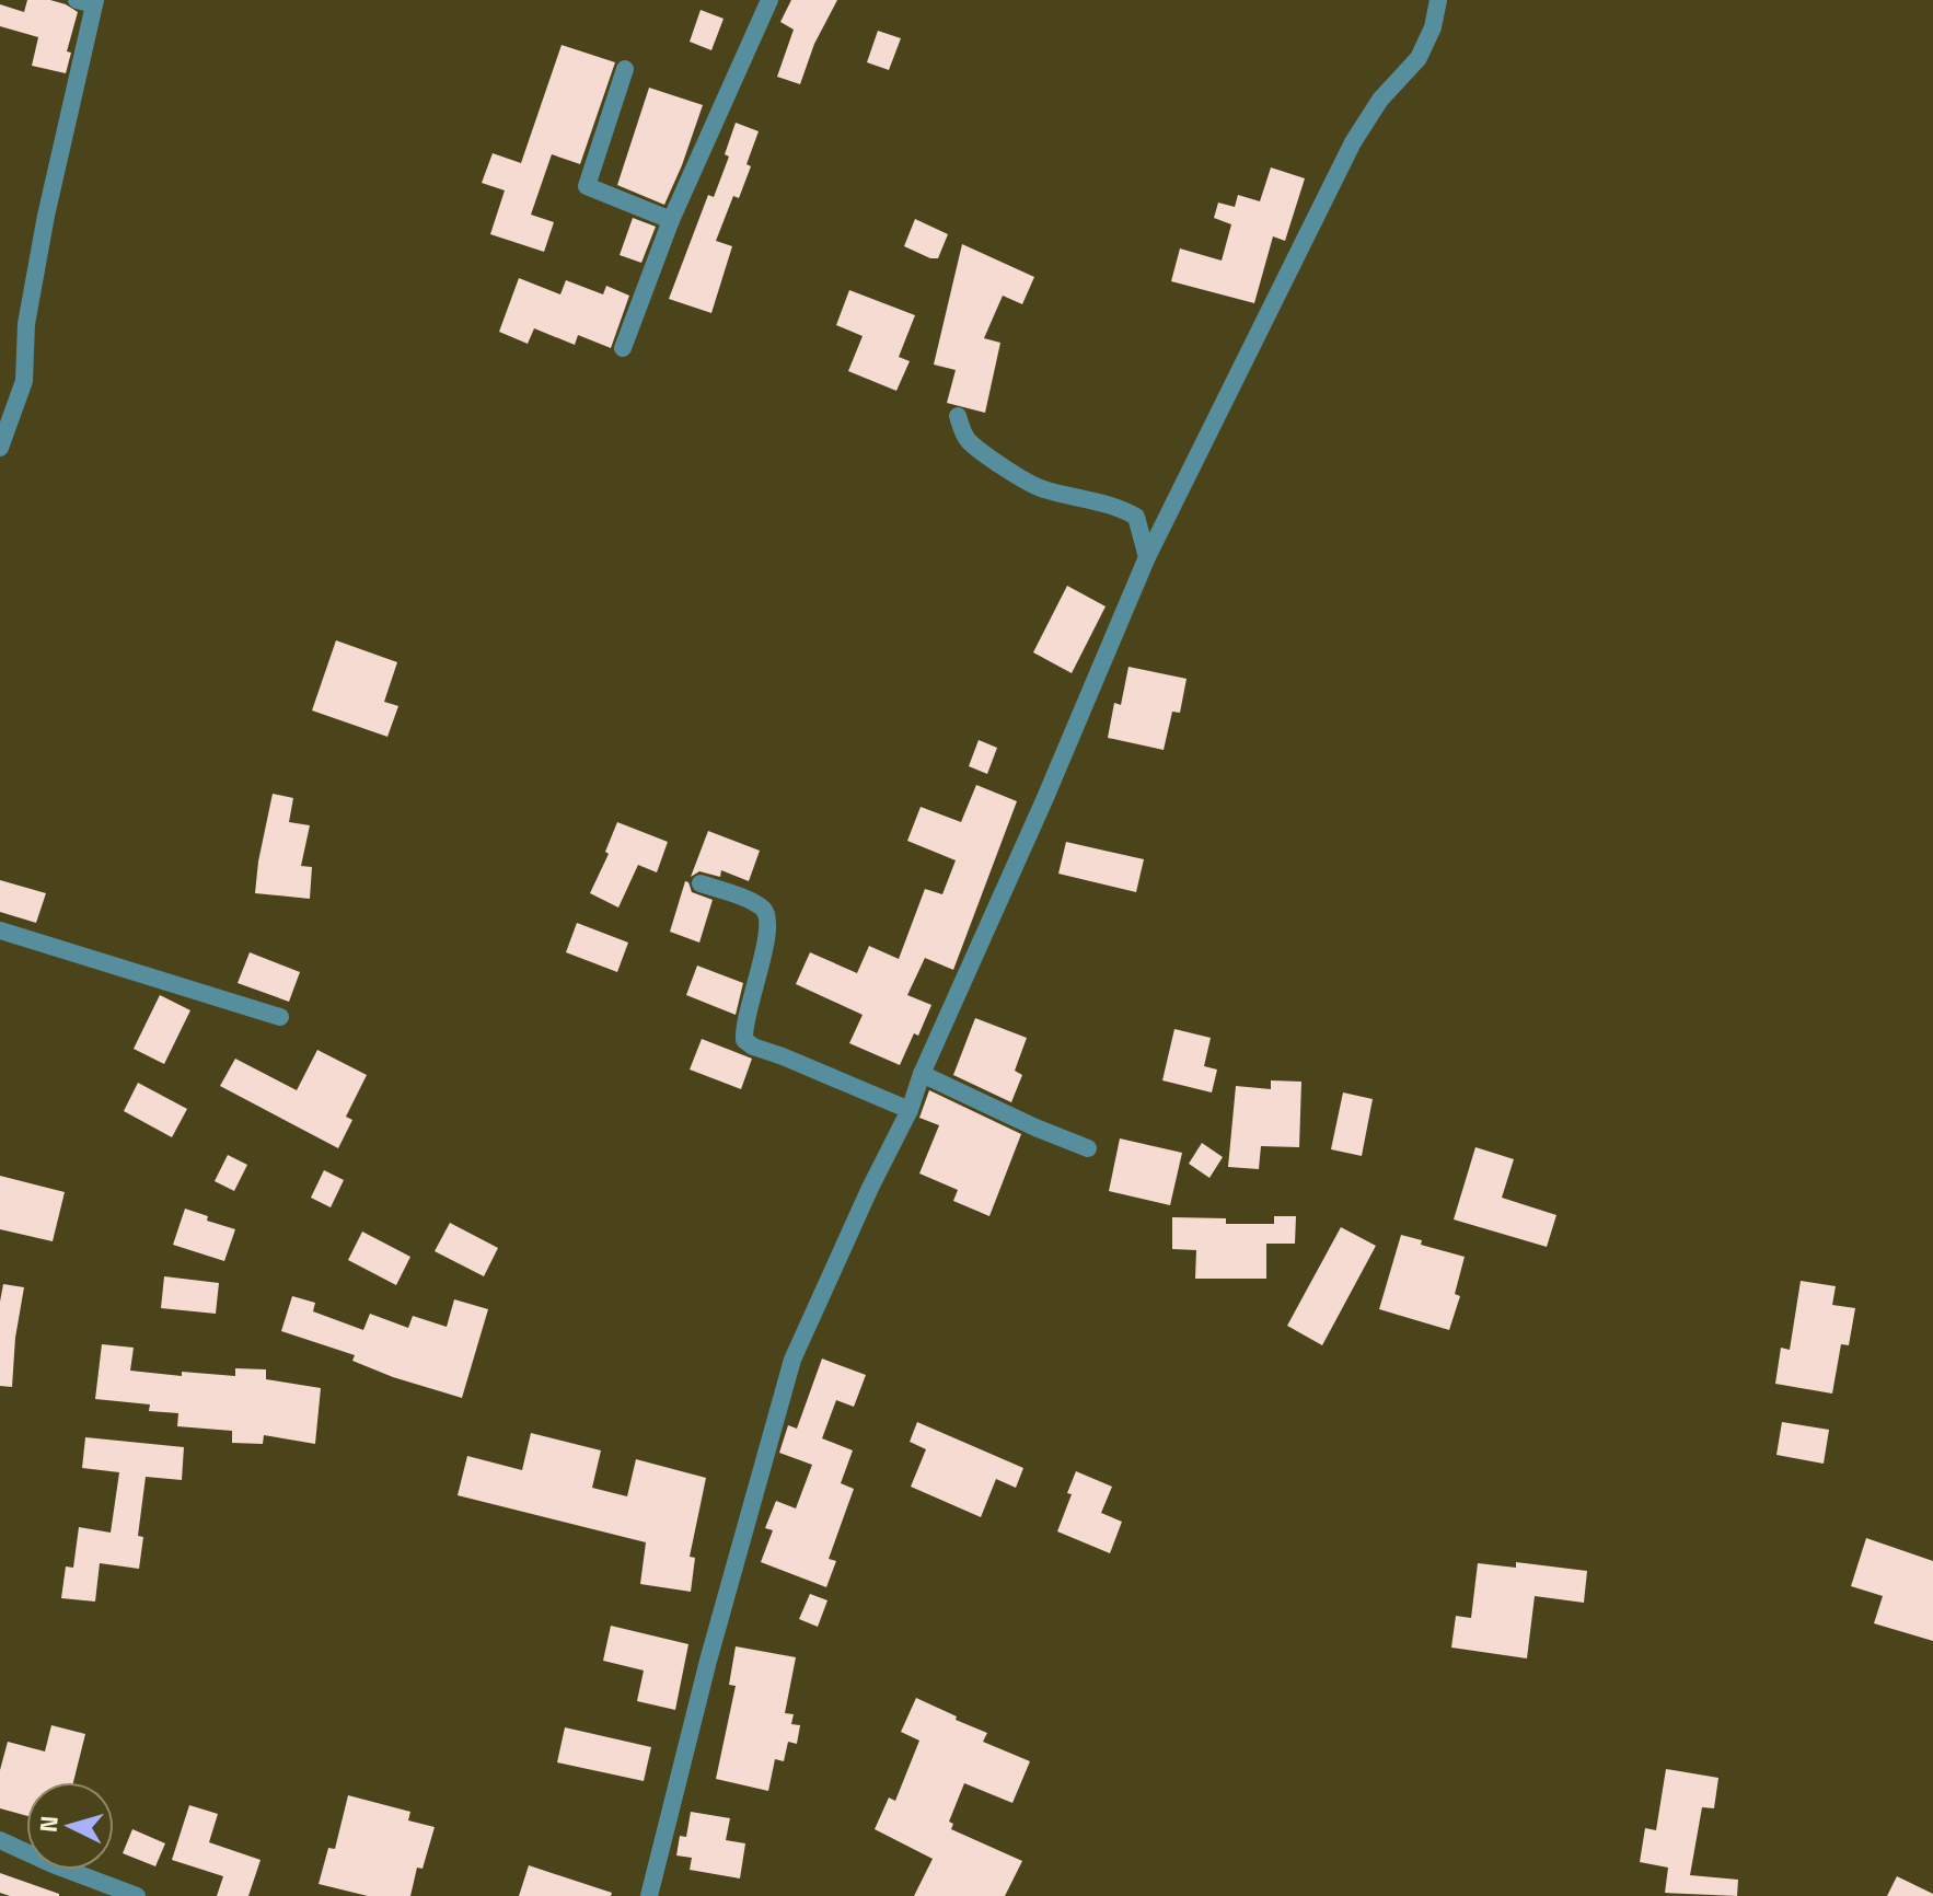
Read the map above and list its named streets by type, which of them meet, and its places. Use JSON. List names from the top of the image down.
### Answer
{
  "north": "left"
}
